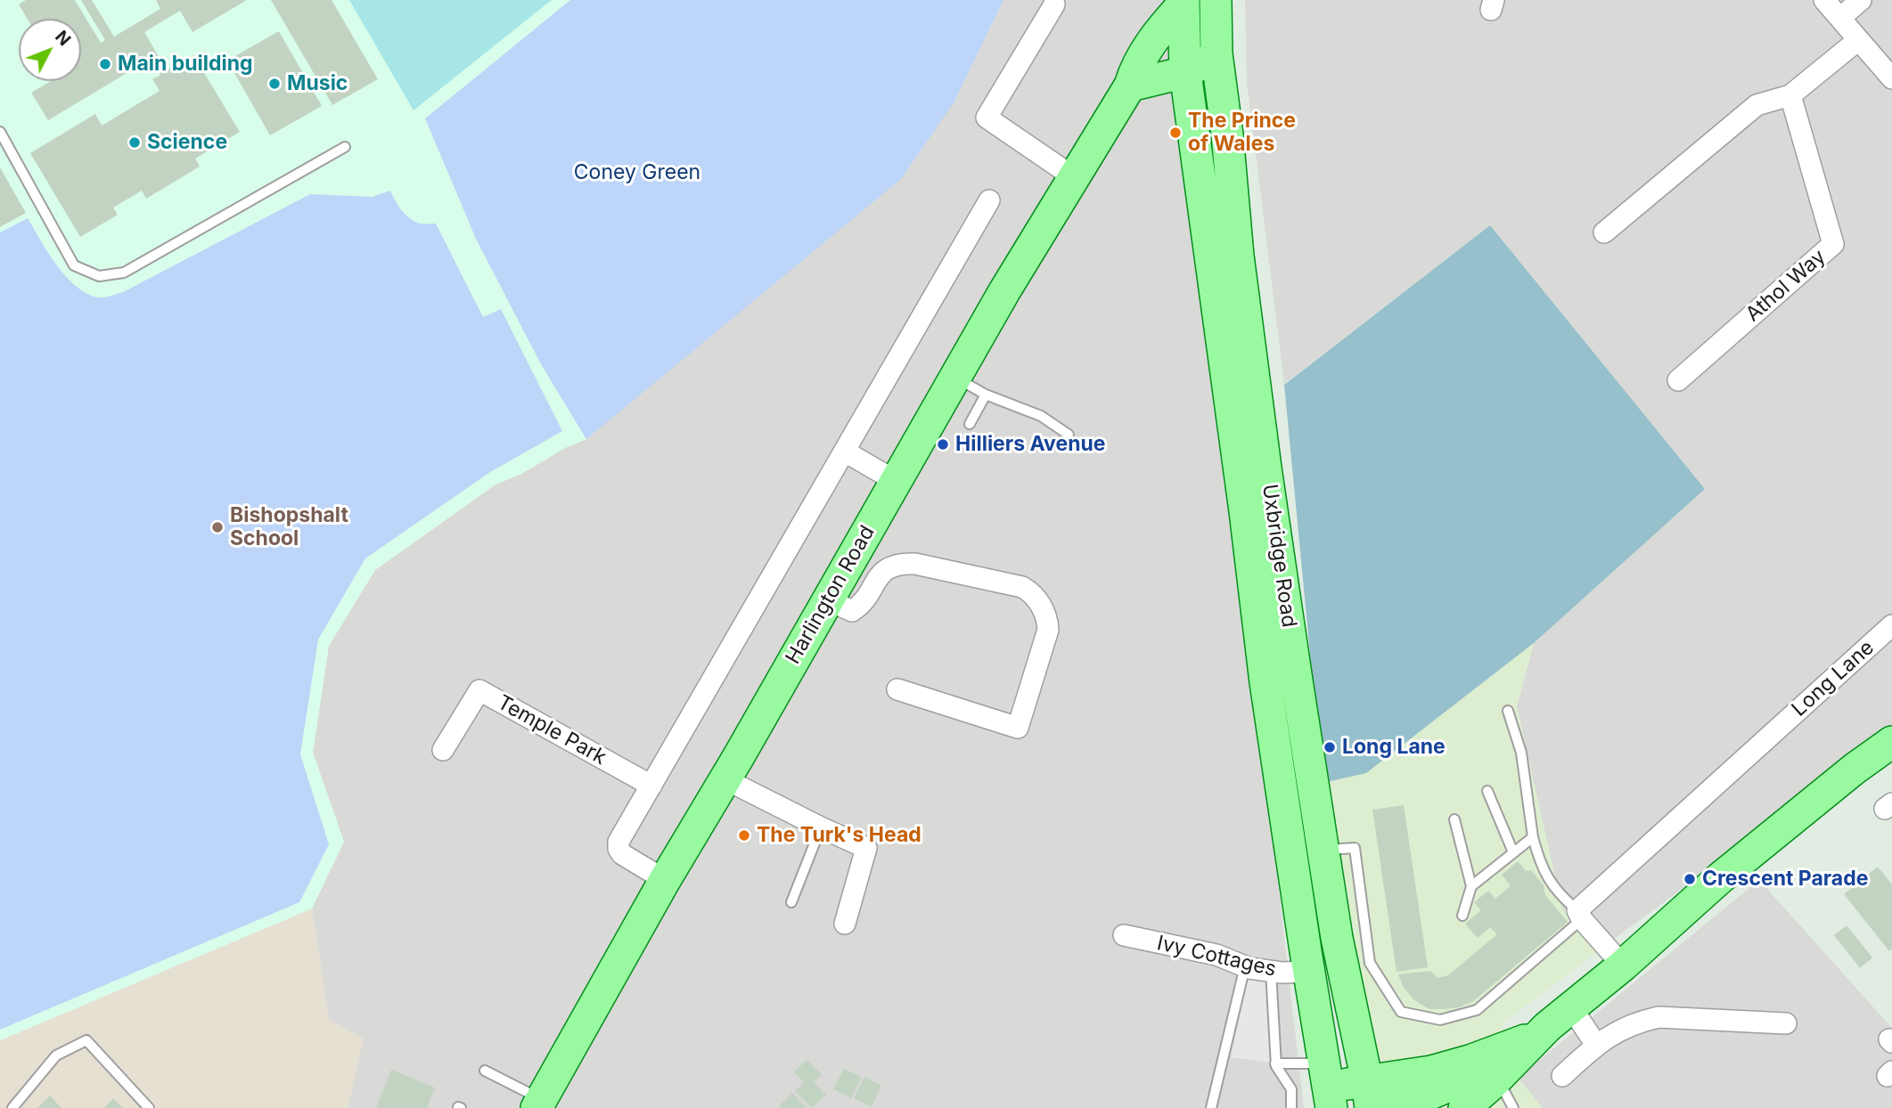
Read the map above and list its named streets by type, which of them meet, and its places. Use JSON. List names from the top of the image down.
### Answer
{
  "streets": {
    "main road": ["Uxbridge Road", "Harlington Road"],
    "street": [
      "Athol Way",
      "Long Lane",
      "Temple Park",
      "Ivy Cottages"
    ]
  },
  "crossings": [
    ["Uxbridge Road", "Harlington Road"],
    ["Uxbridge Road", "Ivy Cottages"]
  ],
  "parks": ["Coney Green"],
  "places": [
    "Main building",
    "Music",
    "The Prince of Wales",
    "Science",
    "Hilliers Avenue",
    "Bishopshalt School",
    "Long Lane",
    "The Turk's Head",
    "Crescent Parade"
  ],
  "north": "top right"
}
